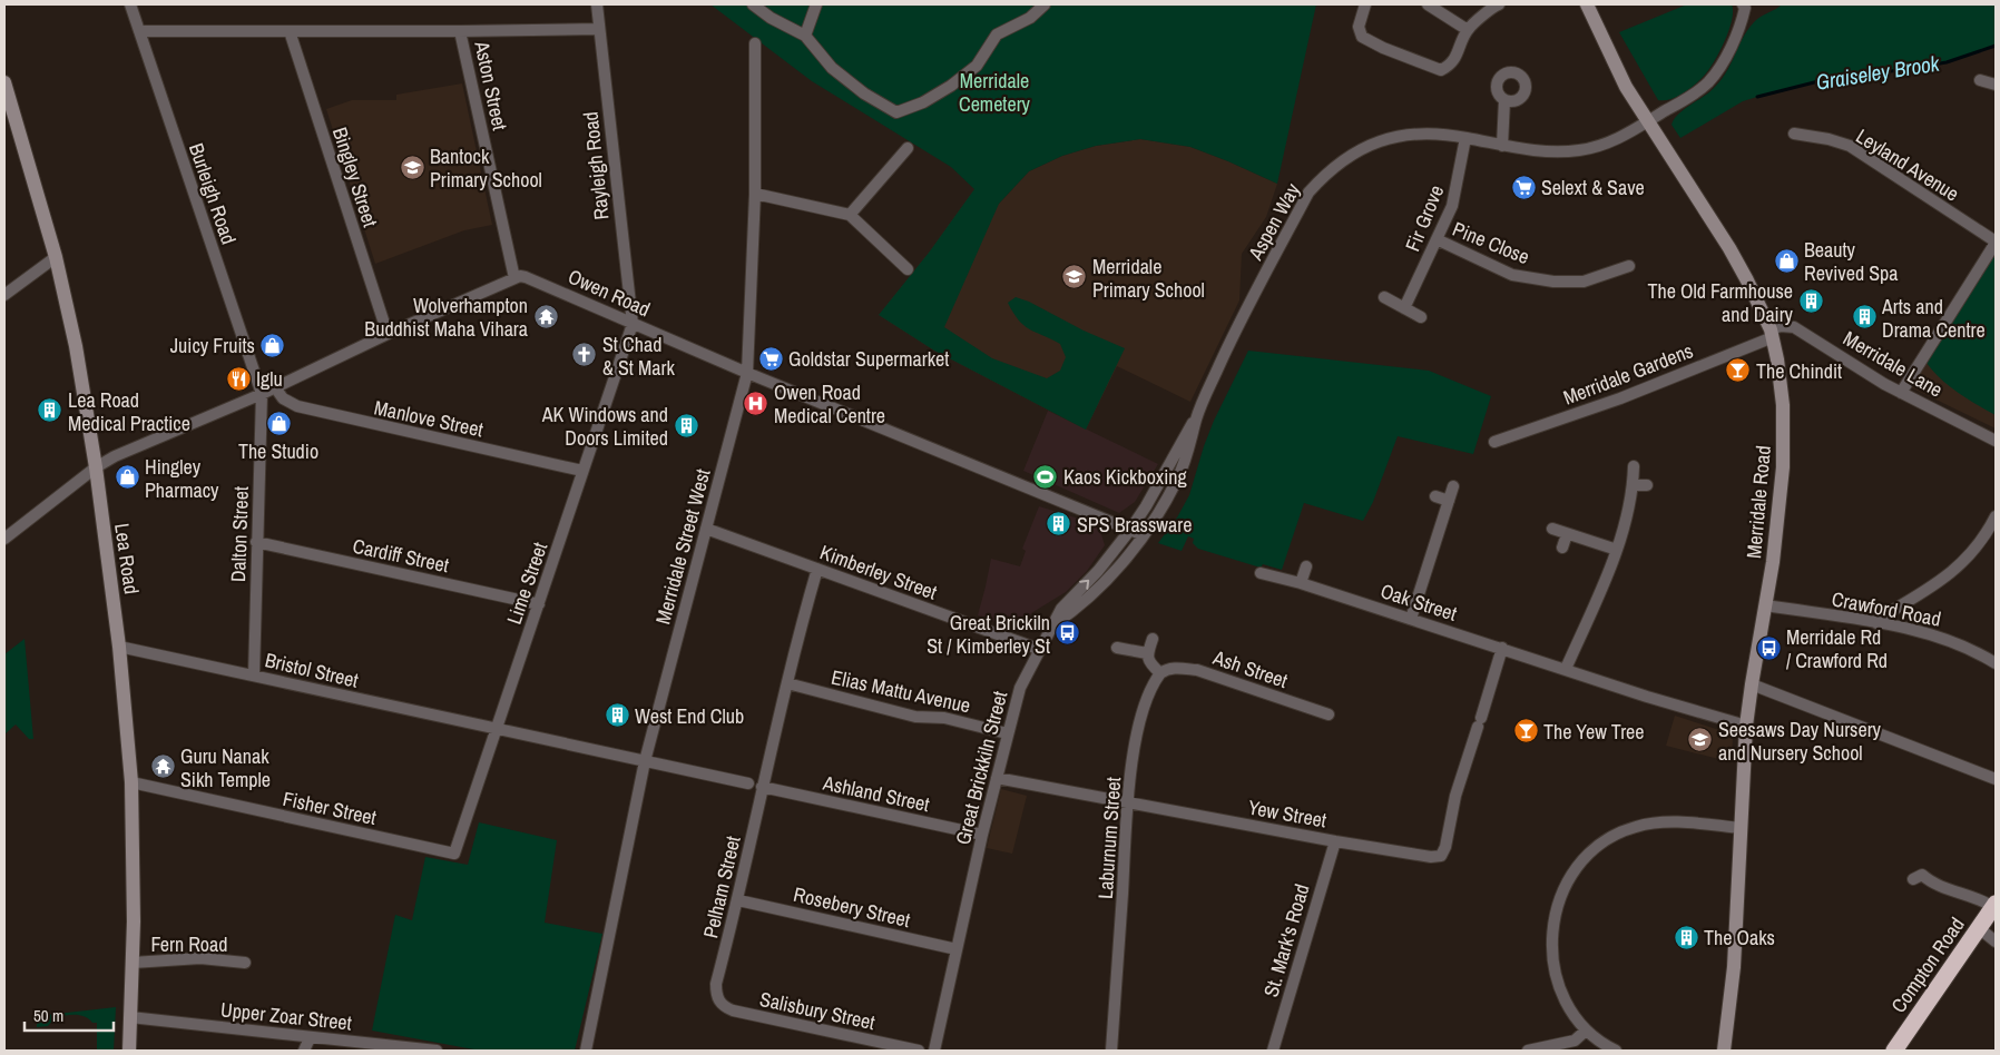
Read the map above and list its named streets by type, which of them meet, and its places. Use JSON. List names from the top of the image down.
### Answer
{
  "streets": {
    "highway": ["Compton Road"],
    "street": [
      "Aston Street",
      "Leyland Avenue",
      "Rayleigh Road",
      "Bingley Street",
      "Burleigh Road",
      "Fir Grove",
      "Aspen Way",
      "Pine Close",
      "Owen Road",
      "Merridale Lane",
      "Merridale Gardens",
      "Manlove Street",
      "Merridale Road",
      "Dalton Street",
      "Merridale Street West",
      "Cardiff Street",
      "Lea Road",
      "Kimberley Street",
      "Lime Street",
      "Oak Street",
      "Crawford Road",
      "Ash Street",
      "Bristol Street",
      "Elias Mattu Avenue",
      "Great Brickkiln Street",
      "Ashland Street",
      "Fisher Street",
      "Yew Street",
      "Laburnum Street",
      "Pelham Street",
      "Rosebery Street",
      "St. Mark's Road",
      "Fern Road",
      "Salisbury Street",
      "Upper Zoar Street"
    ]
  },
  "crossings": [
    ["Aston Street", "Owen Road"],
    ["Rayleigh Road", "Owen Road"],
    ["Rayleigh Road", "Lime Street"],
    ["Burleigh Road", "Dalton Street"],
    ["Fir Grove", "Aspen Way"],
    ["Fir Grove", "Pine Close"],
    ["Aspen Way", "Owen Road"],
    ["Aspen Way", "Merridale Road"],
    ["Aspen Way", "Great Brickkiln Street"],
    ["Owen Road", "Merridale Street West"],
    ["Owen Road", "Lime Street"],
    ["Owen Road", "Great Brickkiln Street"],
    ["Merridale Lane", "Merridale Gardens"],
    ["Merridale Lane", "Merridale Road"],
    ["Merridale Gardens", "Merridale Road"],
    ["Manlove Street", "Lime Street"],
    ["Merridale Road", "Oak Street"],
    ["Merridale Road", "Crawford Road"],
    ["Dalton Street", "Cardiff Street"],
    ["Dalton Street", "Bristol Street"],
    ["Merridale Street West", "Kimberley Street"],
    ["Cardiff Street", "Lime Street"],
    ["Lea Road", "Bristol Street"],
    ["Lea Road", "Fisher Street"],
    ["Lea Road", "Fern Road"],
    ["Lea Road", "Upper Zoar Street"],
    ["Kimberley Street", "Great Brickkiln Street"],
    ["Lime Street", "Bristol Street"],
    ["Lime Street", "Fisher Street"],
    ["Oak Street", "Yew Street"],
    ["Ash Street", "Laburnum Street"],
    ["Elias Mattu Avenue", "Great Brickkiln Street"],
    ["Great Brickkiln Street", "Ashland Street"],
    ["Great Brickkiln Street", "Yew Street"],
    ["Great Brickkiln Street", "Rosebery Street"],
    ["Ashland Street", "Pelham Street"],
    ["Yew Street", "Laburnum Street"],
    ["Yew Street", "St. Mark's Road"],
    ["Pelham Street", "Rosebery Street"],
    ["Pelham Street", "Salisbury Street"]
  ],
  "water": ["Graiseley Brook"],
  "parks": ["Merridale Cemetery"],
  "places": {
    "school or university": ["Bantock Primary School", "Merridale Primary School", "Seesaws Day Nursery and Nursery School"],
    "supermarket": ["Selext & Save", "Goldstar Supermarket"],
    "shop": [
      "Beauty Revived Spa",
      "Juicy Fruits",
      "The Studio",
      "Hingley Pharmacy"
    ],
    "building": [
      "The Old Farmhouse and Dairy",
      "Arts and Drama Centre",
      "Lea Road Medical Practice",
      "AK Windows and Doors Limited",
      "SPS Brassware",
      "West End Club",
      "The Oaks"
    ],
    "temple": ["Wolverhampton Buddhist Maha Vihara", "Guru Nanak Sikh Temple"],
    "church": ["St Chad & St Mark"],
    "bar": ["The Chindit", "The Yew Tree"],
    "restaurant": ["Iglu"],
    "hospital": ["Owen Road Medical Centre"],
    "sports": ["Kaos Kickboxing"],
    "bus stop": ["Great Brickiln St / Kimberley St", "Merridale Rd / Crawford Rd"]
  },
  "scale_bar": "50 m"
}
